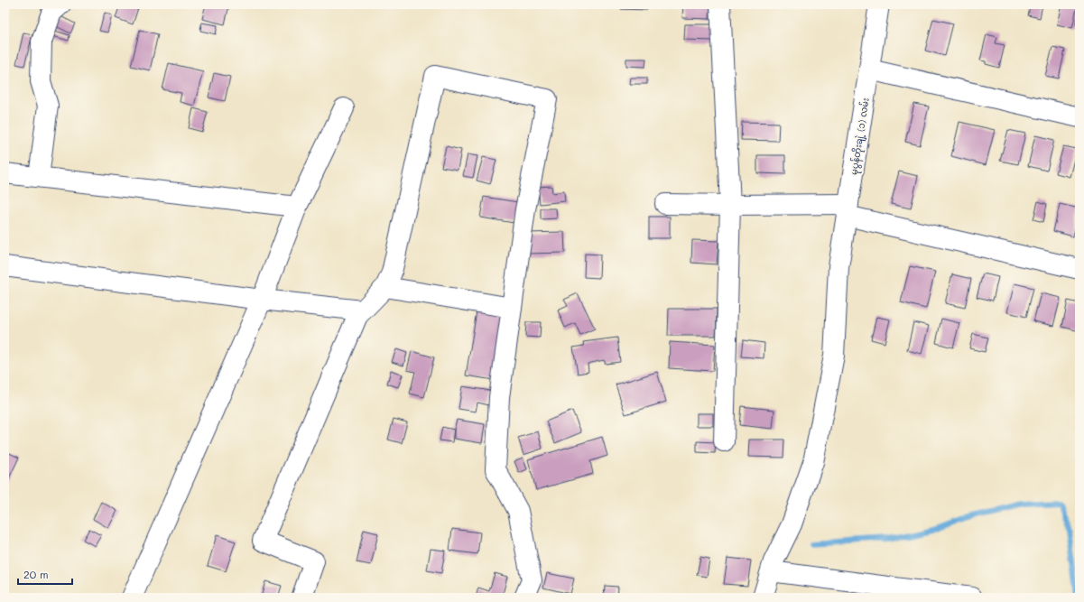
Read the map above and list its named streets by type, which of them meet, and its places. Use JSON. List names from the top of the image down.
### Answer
{
  "streets": {
    "street": ["မုပွန်တိုးချဲ့ (၁) လမ်း"]
  },
  "scale_bar": "20 m"
}
